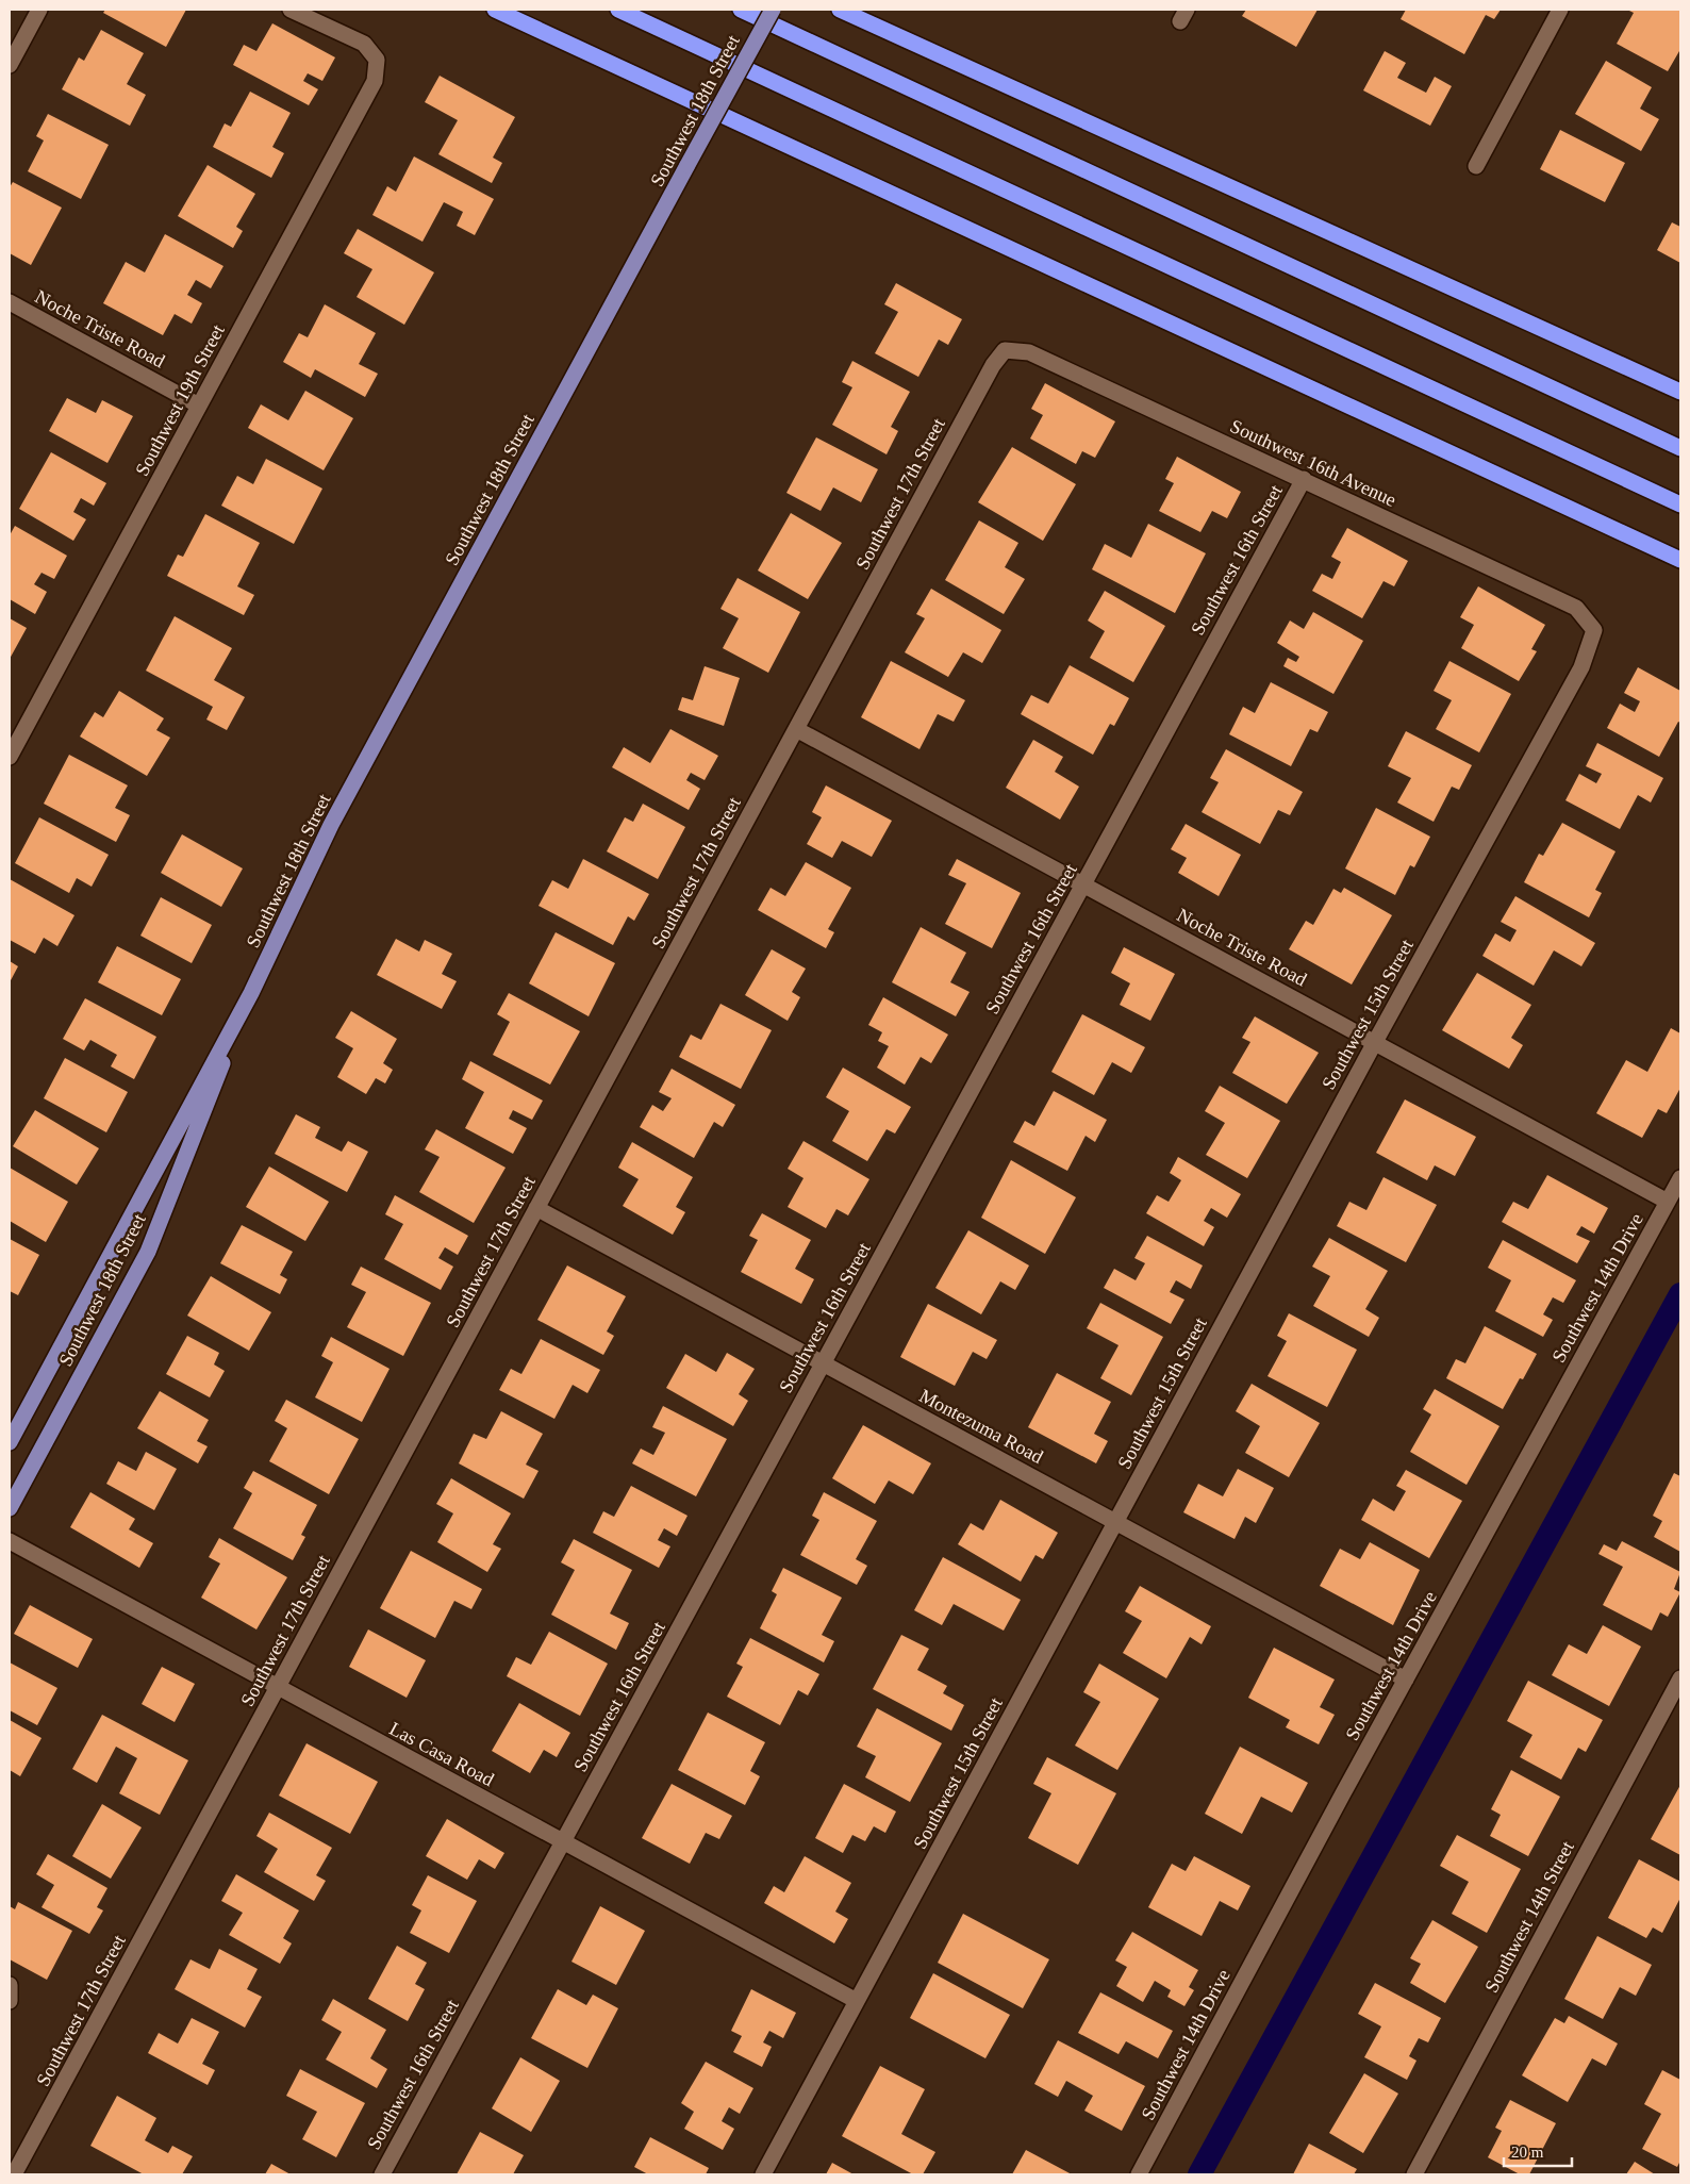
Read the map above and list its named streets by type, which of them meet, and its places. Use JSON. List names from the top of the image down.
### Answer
{
  "streets": {
    "main road": ["Southwest 18th Street"],
    "street": [
      "Noche Triste Road",
      "Southwest 19th Street",
      "Southwest 16th Avenue",
      "Southwest 17th Street",
      "Southwest 16th Street",
      "Southwest 15th Street",
      "Southwest 14th Drive",
      "Montezuma Road",
      "Las Casa Road",
      "Southwest 14th Street"
    ]
  },
  "crossings": [
    ["Noche Triste Road", "Southwest 19th Street"],
    ["Noche Triste Road", "Southwest 17th Street"],
    ["Noche Triste Road", "Southwest 16th Street"],
    ["Noche Triste Road", "Southwest 15th Street"],
    ["Noche Triste Road", "Southwest 14th Drive"],
    ["Southwest 16th Avenue", "Southwest 17th Street"],
    ["Southwest 16th Avenue", "Southwest 16th Street"],
    ["Southwest 16th Avenue", "Southwest 15th Street"],
    ["Southwest 17th Street", "Montezuma Road"],
    ["Southwest 17th Street", "Las Casa Road"],
    ["Southwest 16th Street", "Montezuma Road"],
    ["Southwest 16th Street", "Las Casa Road"],
    ["Southwest 15th Street", "Montezuma Road"],
    ["Southwest 15th Street", "Las Casa Road"],
    ["Southwest 14th Drive", "Montezuma Road"]
  ],
  "scale_bar": "20 m"
}
